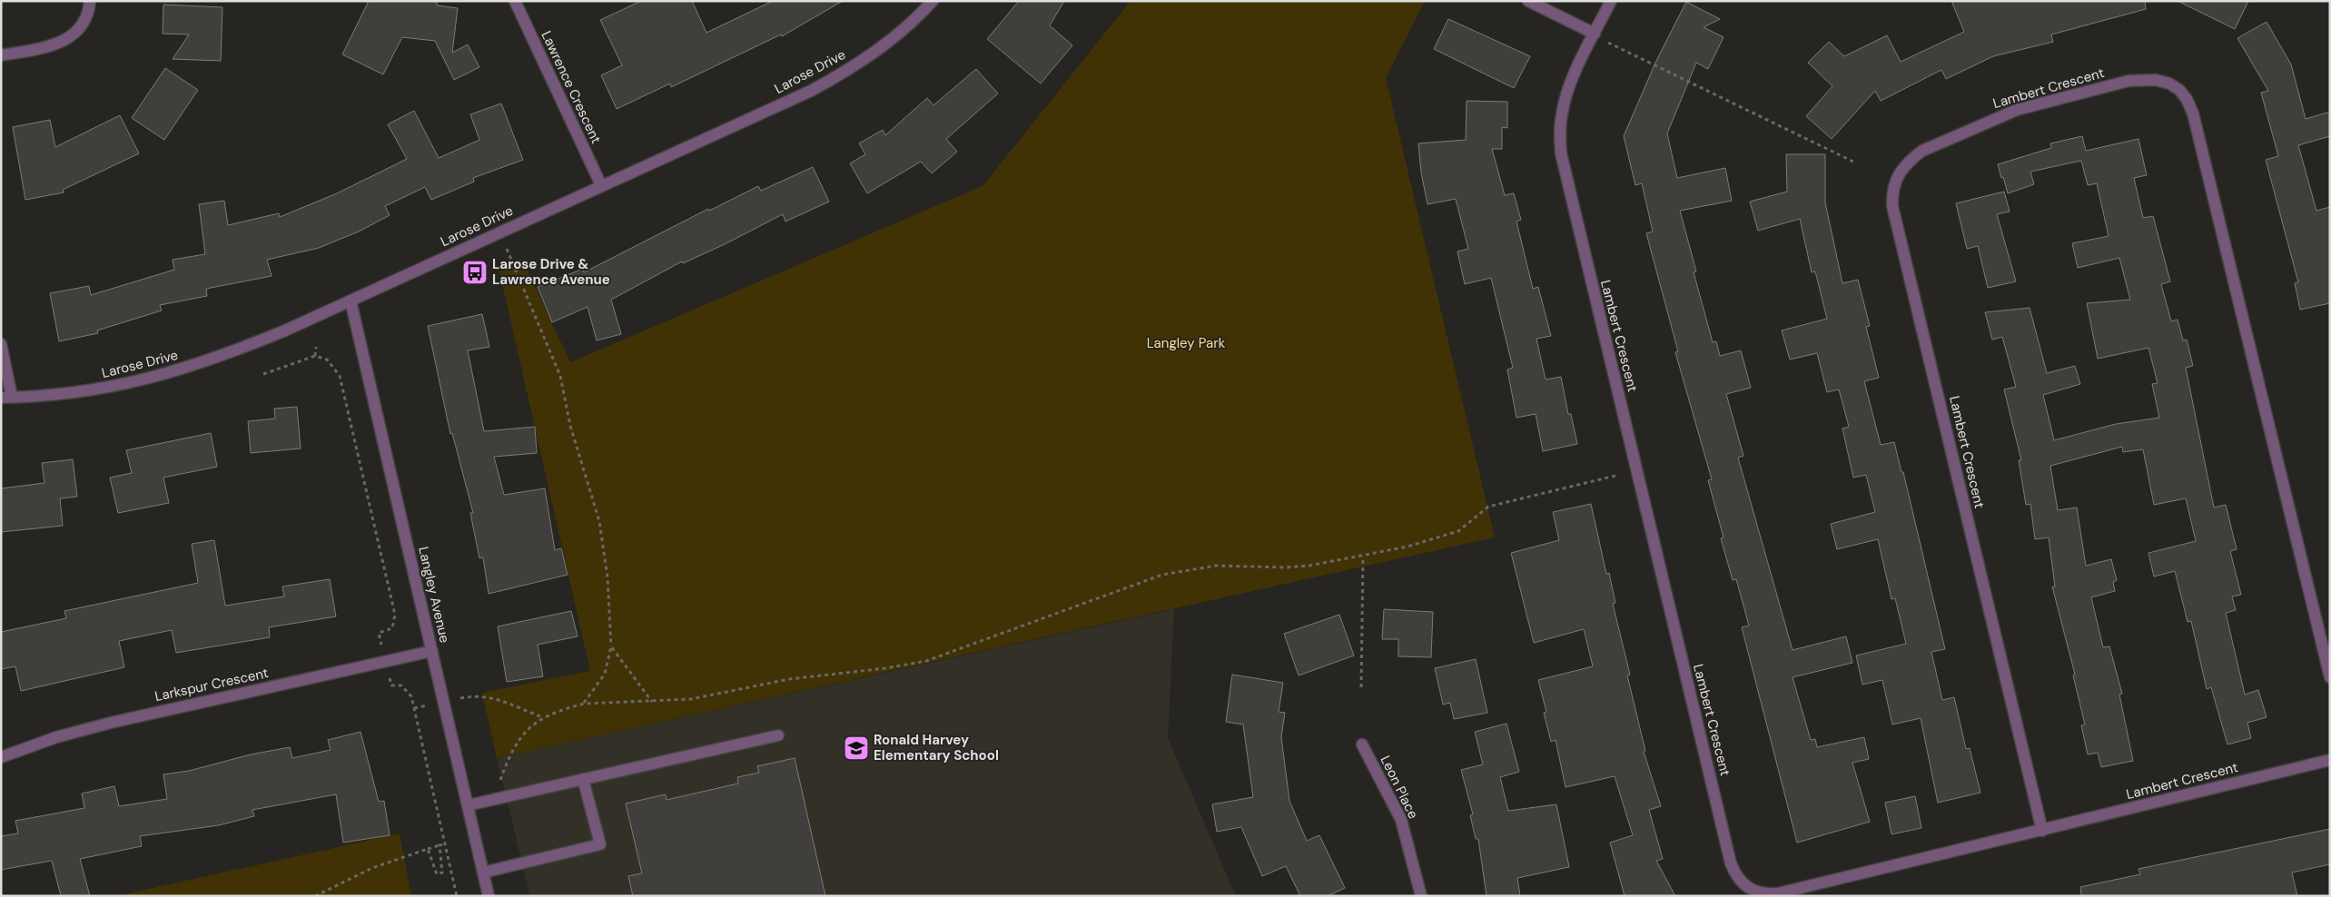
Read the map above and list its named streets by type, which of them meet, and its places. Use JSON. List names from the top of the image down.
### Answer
{
  "streets": {
    "street": [
      "Larose Drive",
      "Lawrence Crescent",
      "Lambert Crescent",
      "Langley Avenue",
      "Larkspur Crescent",
      "Leon Place"
    ]
  },
  "crossings": [
    ["Larose Drive", "Lawrence Crescent"],
    ["Larose Drive", "Langley Avenue"],
    ["Langley Avenue", "Larkspur Crescent"]
  ],
  "parks": ["Langley Park"],
  "places": {
    "bus stop": ["Larose Drive & Lawrence Avenue"],
    "school or university": ["Ronald Harvey Elementary School"]
  }
}
